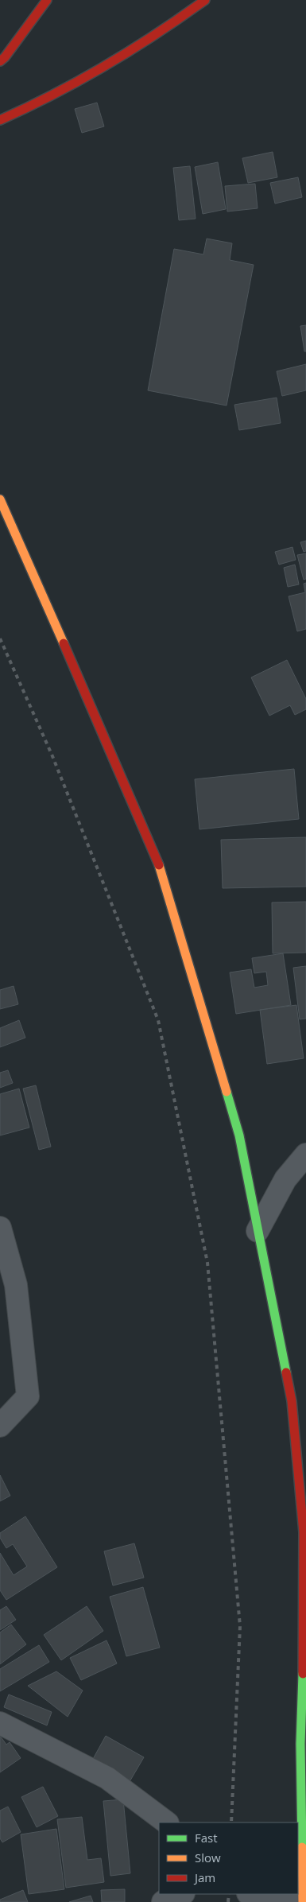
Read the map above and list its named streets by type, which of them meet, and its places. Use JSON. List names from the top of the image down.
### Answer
{
  "legend": ["Fast", "Slow", "Jam"]
}
